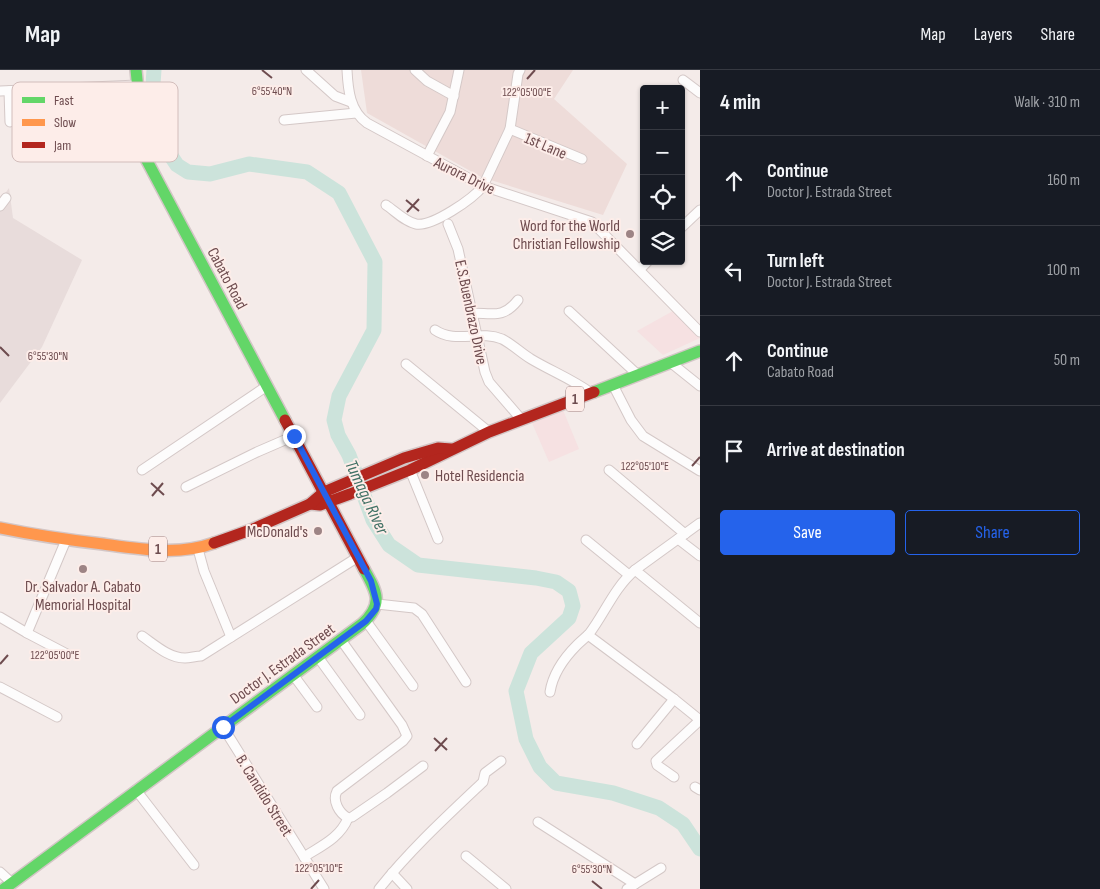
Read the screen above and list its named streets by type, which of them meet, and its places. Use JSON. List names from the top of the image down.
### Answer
{
  "streets": {
    "main road": ["Cabato Road", "1", "Doctor J. Estrada Street"],
    "street": [
      "1st Lane",
      "Aurora Drive",
      "E.S.Buenbrazo Drive",
      "B. Candido Street"
    ]
  },
  "crossings": [
    ["Cabato Road", "1"],
    ["E.S.Buenbrazo Drive", "1"],
    ["Doctor J. Estrada Street", "B. Candido Street"]
  ],
  "water": ["Tumaga River"],
  "places": [
    "Word for the World Christian Fellowship",
    "Hotel Residencia",
    "McDonald's",
    "Dr. Salvador A. Cabato Memorial Hospital"
  ],
  "legend": ["Fast", "Slow", "Jam"],
  "page": {
    "header": "Map",
    "nav": ["Map", "Layers", "Share"],
    "heading": ["4 min", "Walk · 310 m"],
    "map_buttons": ["+", "−"],
    "list": [
      ["Continue", "Doctor J. Estrada Street", "160 m"],
      ["Turn left", "Doctor J. Estrada Street", "100 m"],
      ["Continue", "Cabato Road", "50 m"],
      "Arrive at destination"
    ],
    "buttons": ["Save", "Share"]
  },
  "coordinates": [
    "6°55'40\"N",
    "122°05'00\"E",
    "6°55'30\"N",
    "122°05'10\"E"
  ]
}
